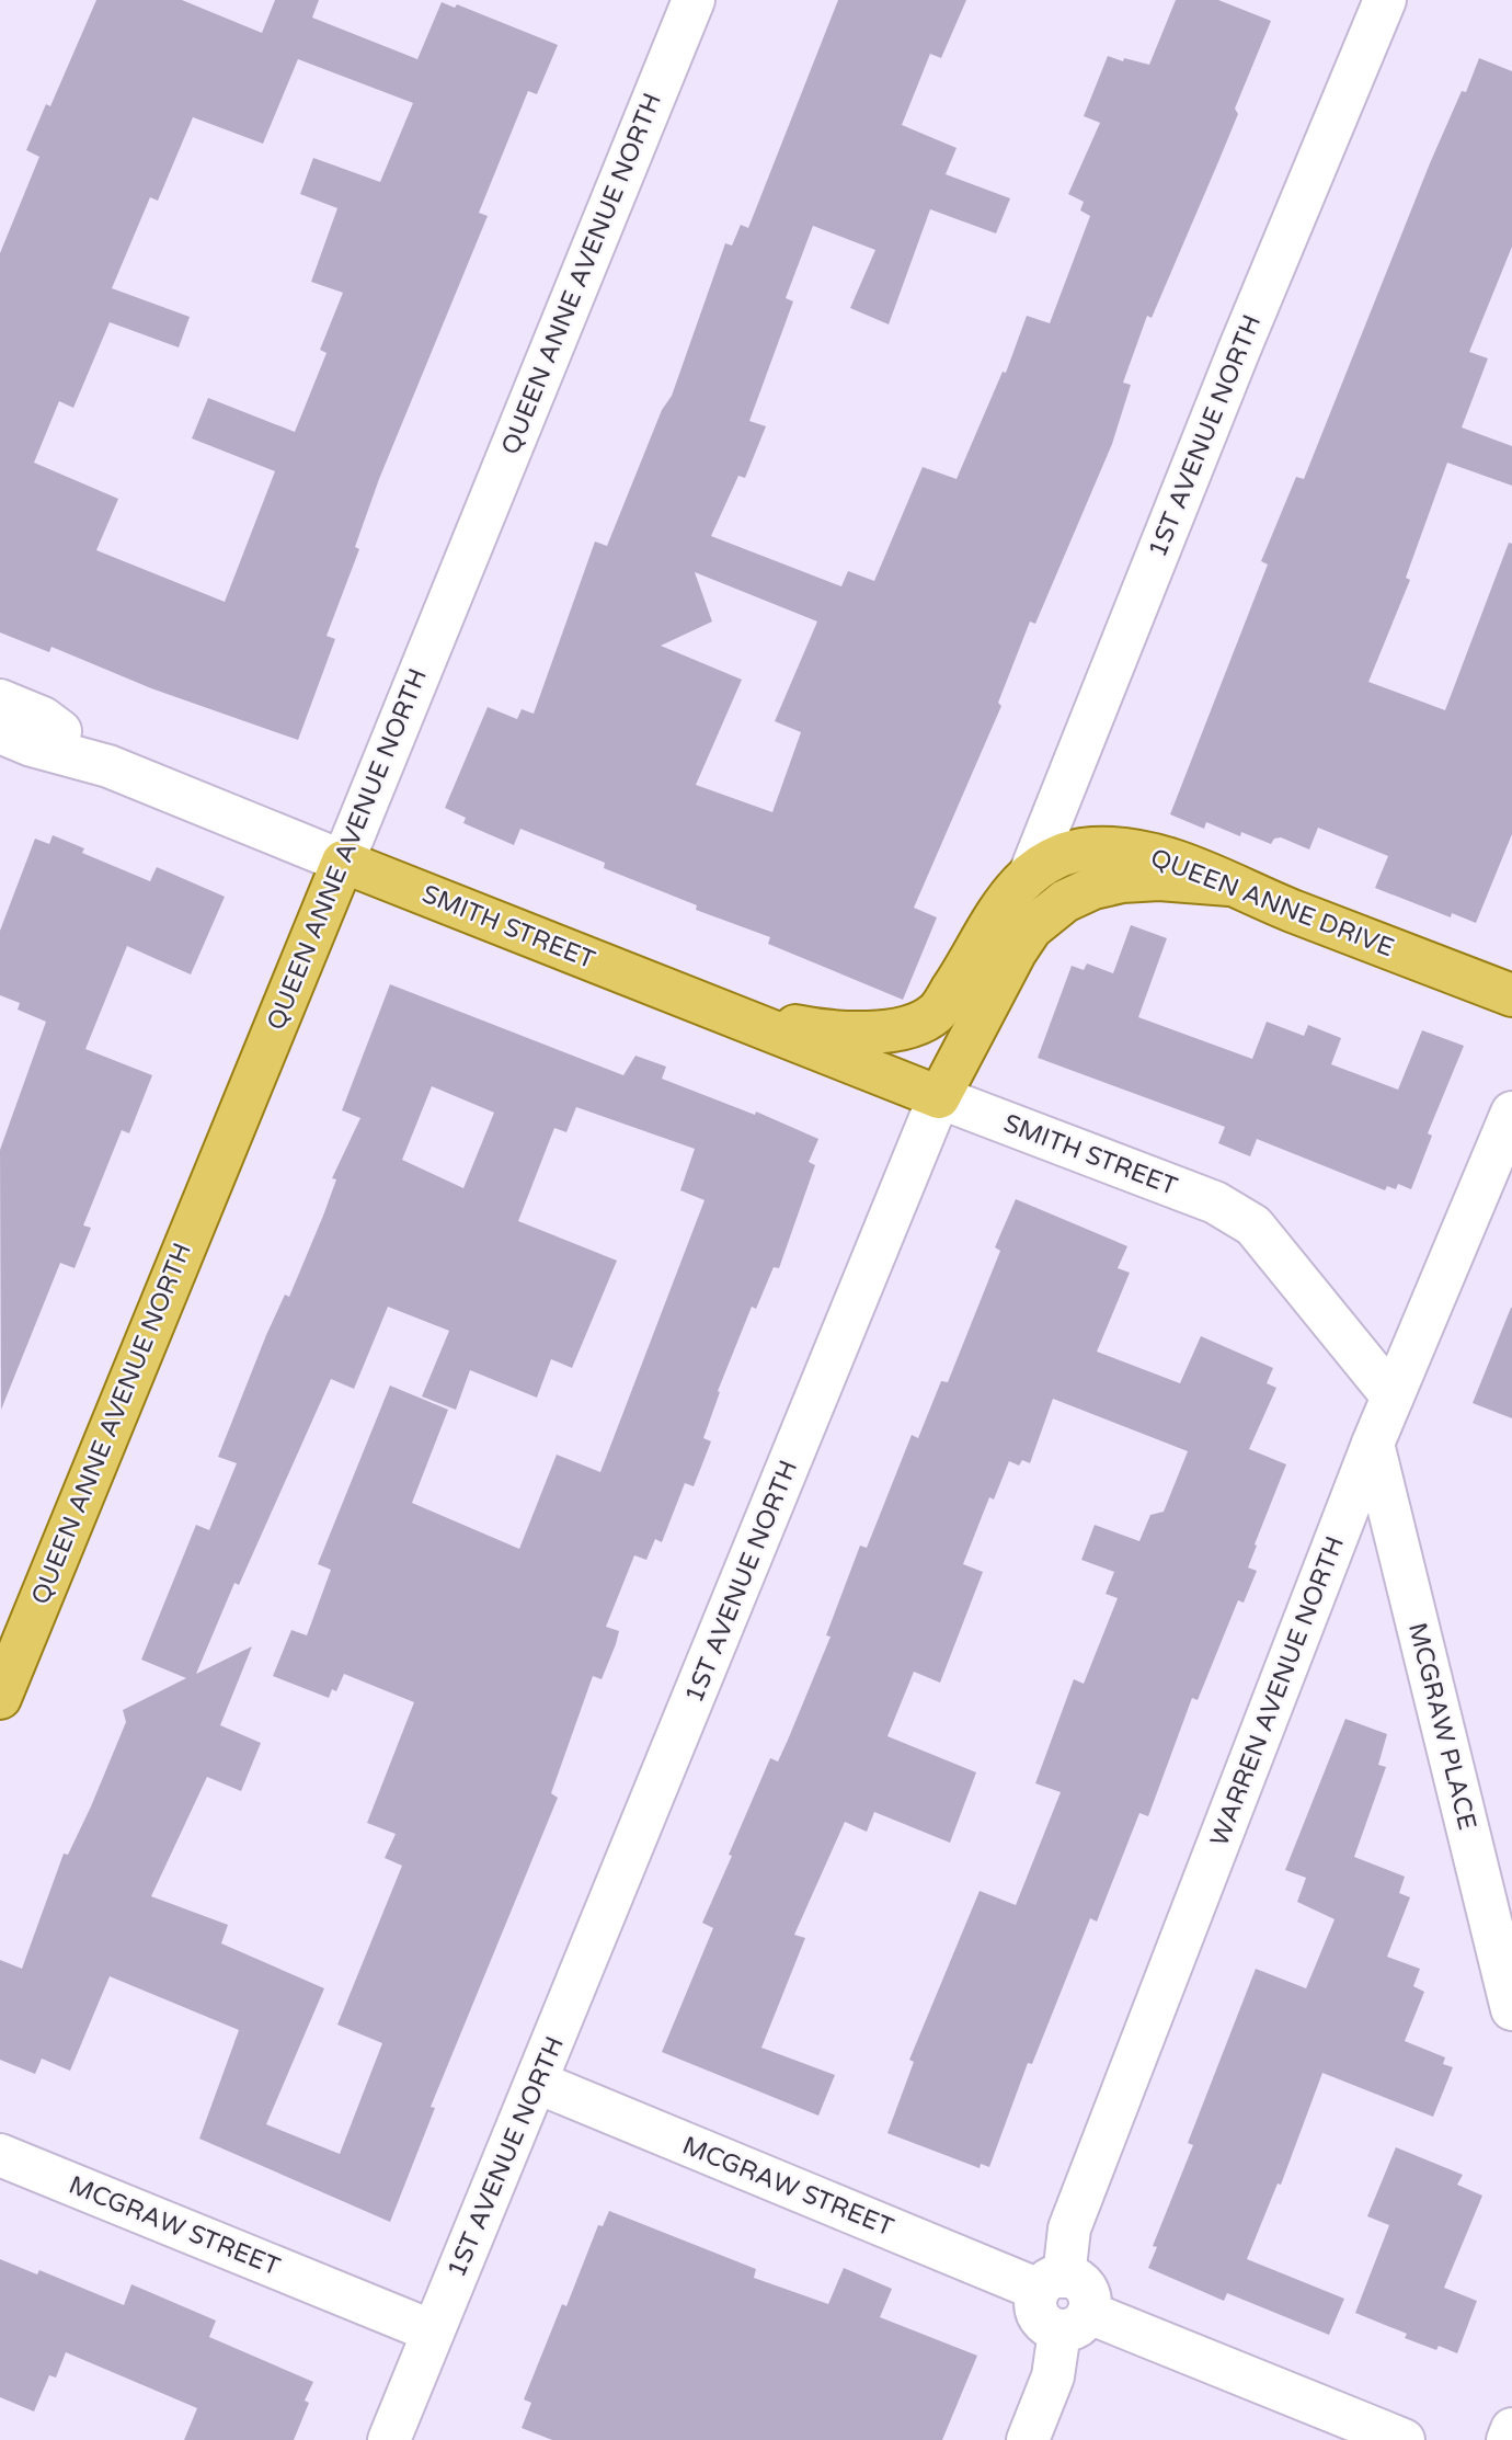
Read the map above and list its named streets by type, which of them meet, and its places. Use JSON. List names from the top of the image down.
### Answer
{
  "streets": {
    "main road": [
      "QUEEN ANNE AVENUE NORTH",
      "1ST AVENUE NORTH",
      "QUEEN ANNE DRIVE",
      "SMITH STREET"
    ],
    "street": ["WARREN AVENUE NORTH", "MCGRAW PLACE", "MCGRAW STREET"]
  },
  "crossings": [
    ["QUEEN ANNE AVENUE NORTH", "SMITH STREET"],
    ["1ST AVENUE NORTH", "QUEEN ANNE DRIVE"],
    ["1ST AVENUE NORTH", "SMITH STREET"],
    ["1ST AVENUE NORTH", "MCGRAW STREET"],
    ["QUEEN ANNE DRIVE", "SMITH STREET"],
    ["SMITH STREET", "WARREN AVENUE NORTH"],
    ["WARREN AVENUE NORTH", "MCGRAW PLACE"],
    ["WARREN AVENUE NORTH", "MCGRAW STREET"]
  ]
}
